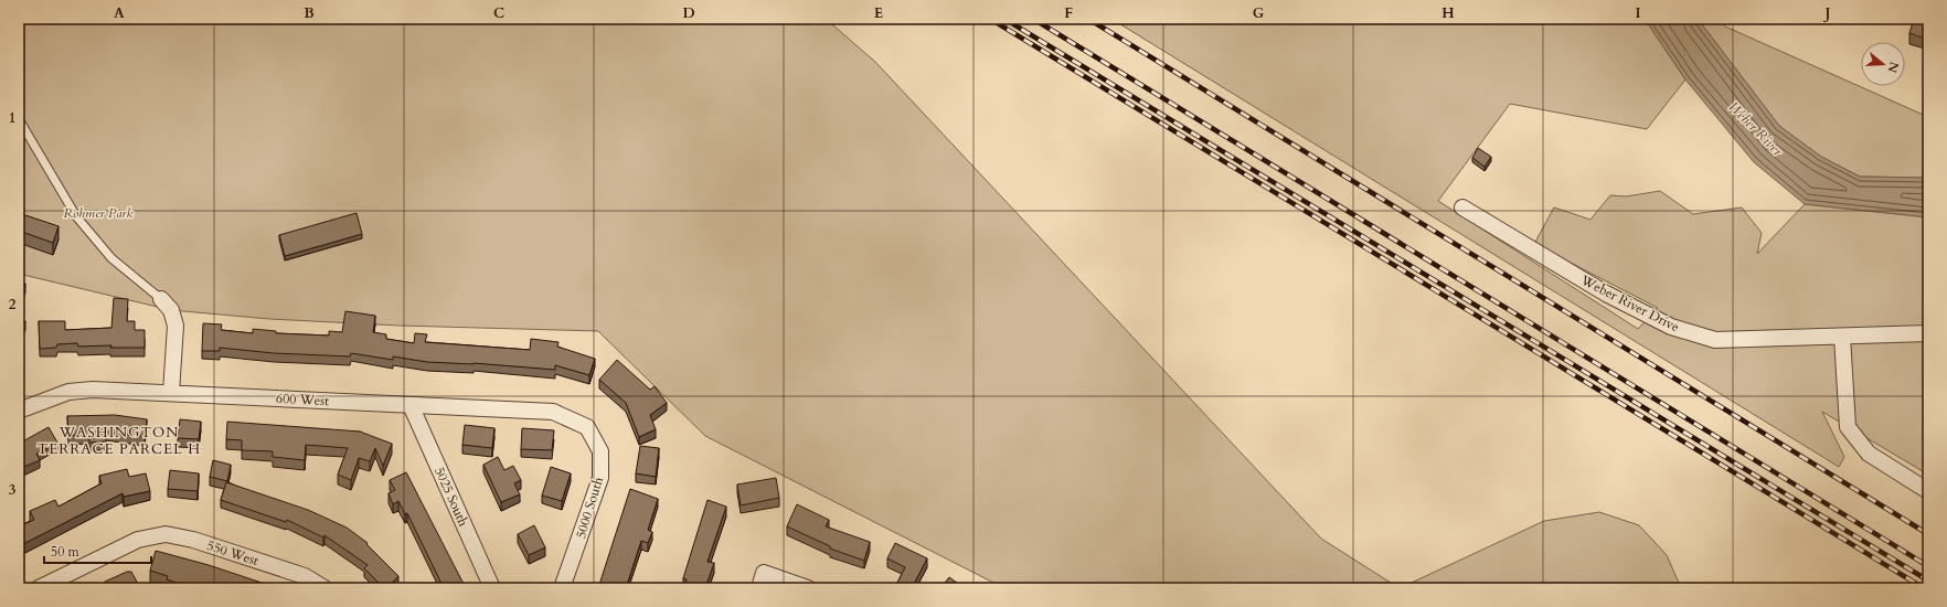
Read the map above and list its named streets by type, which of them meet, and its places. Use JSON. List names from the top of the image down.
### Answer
{
  "streets": {
    "street": [
      "Weber River Drive",
      "600 West",
      "5025 South",
      "5000 South",
      "550 West"
    ]
  },
  "crossings": [
    ["600 West", "5025 South"],
    ["600 West", "5000 South"]
  ],
  "districts": ["WASHINGTON TERRACE PARCEL H"],
  "water": ["Weber River"],
  "parks": ["Rohmer Park"],
  "scale_bar": "50 m",
  "north": "right",
  "grid": {
    "columns": [
      "A",
      "B",
      "C",
      "D",
      "E",
      "F",
      "G",
      "H",
      "I",
      "J"
    ],
    "rows": ["1", "2", "3"]
  }
}
